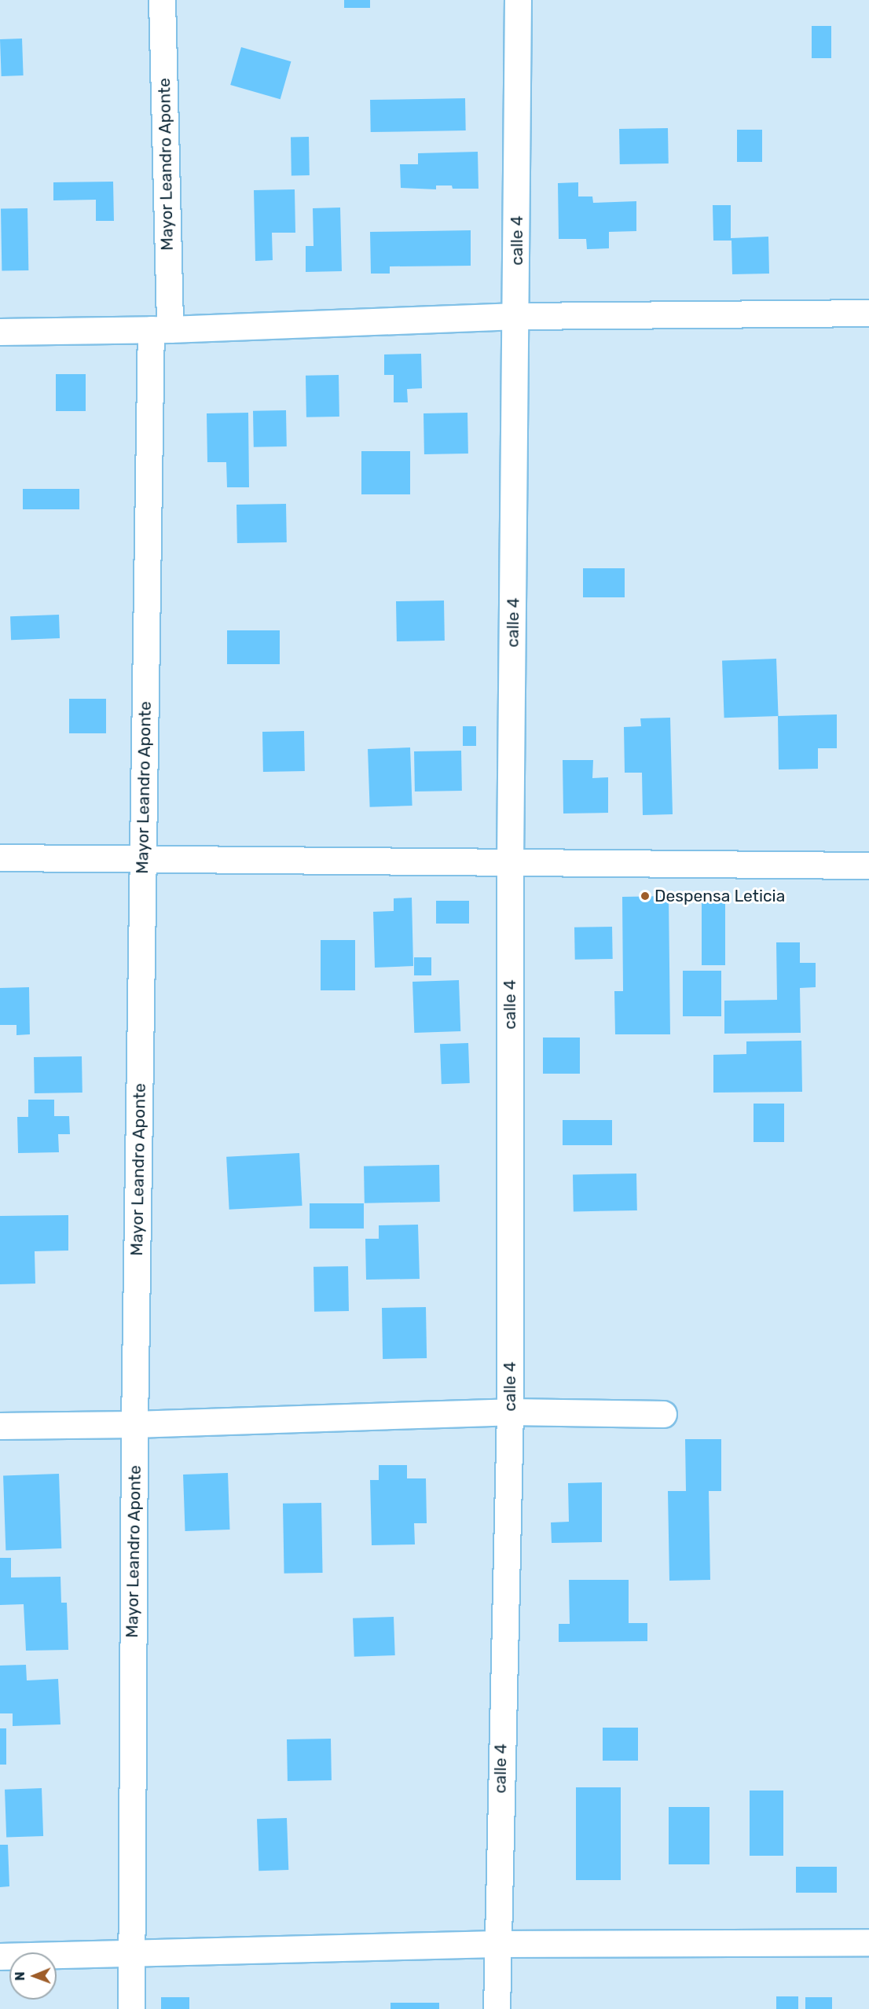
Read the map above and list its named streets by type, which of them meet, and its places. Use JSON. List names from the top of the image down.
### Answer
{
  "streets": {
    "street": ["Mayor Leandro Aponte", "calle 4"]
  },
  "places": ["Despensa Leticia"],
  "north": "left"
}
